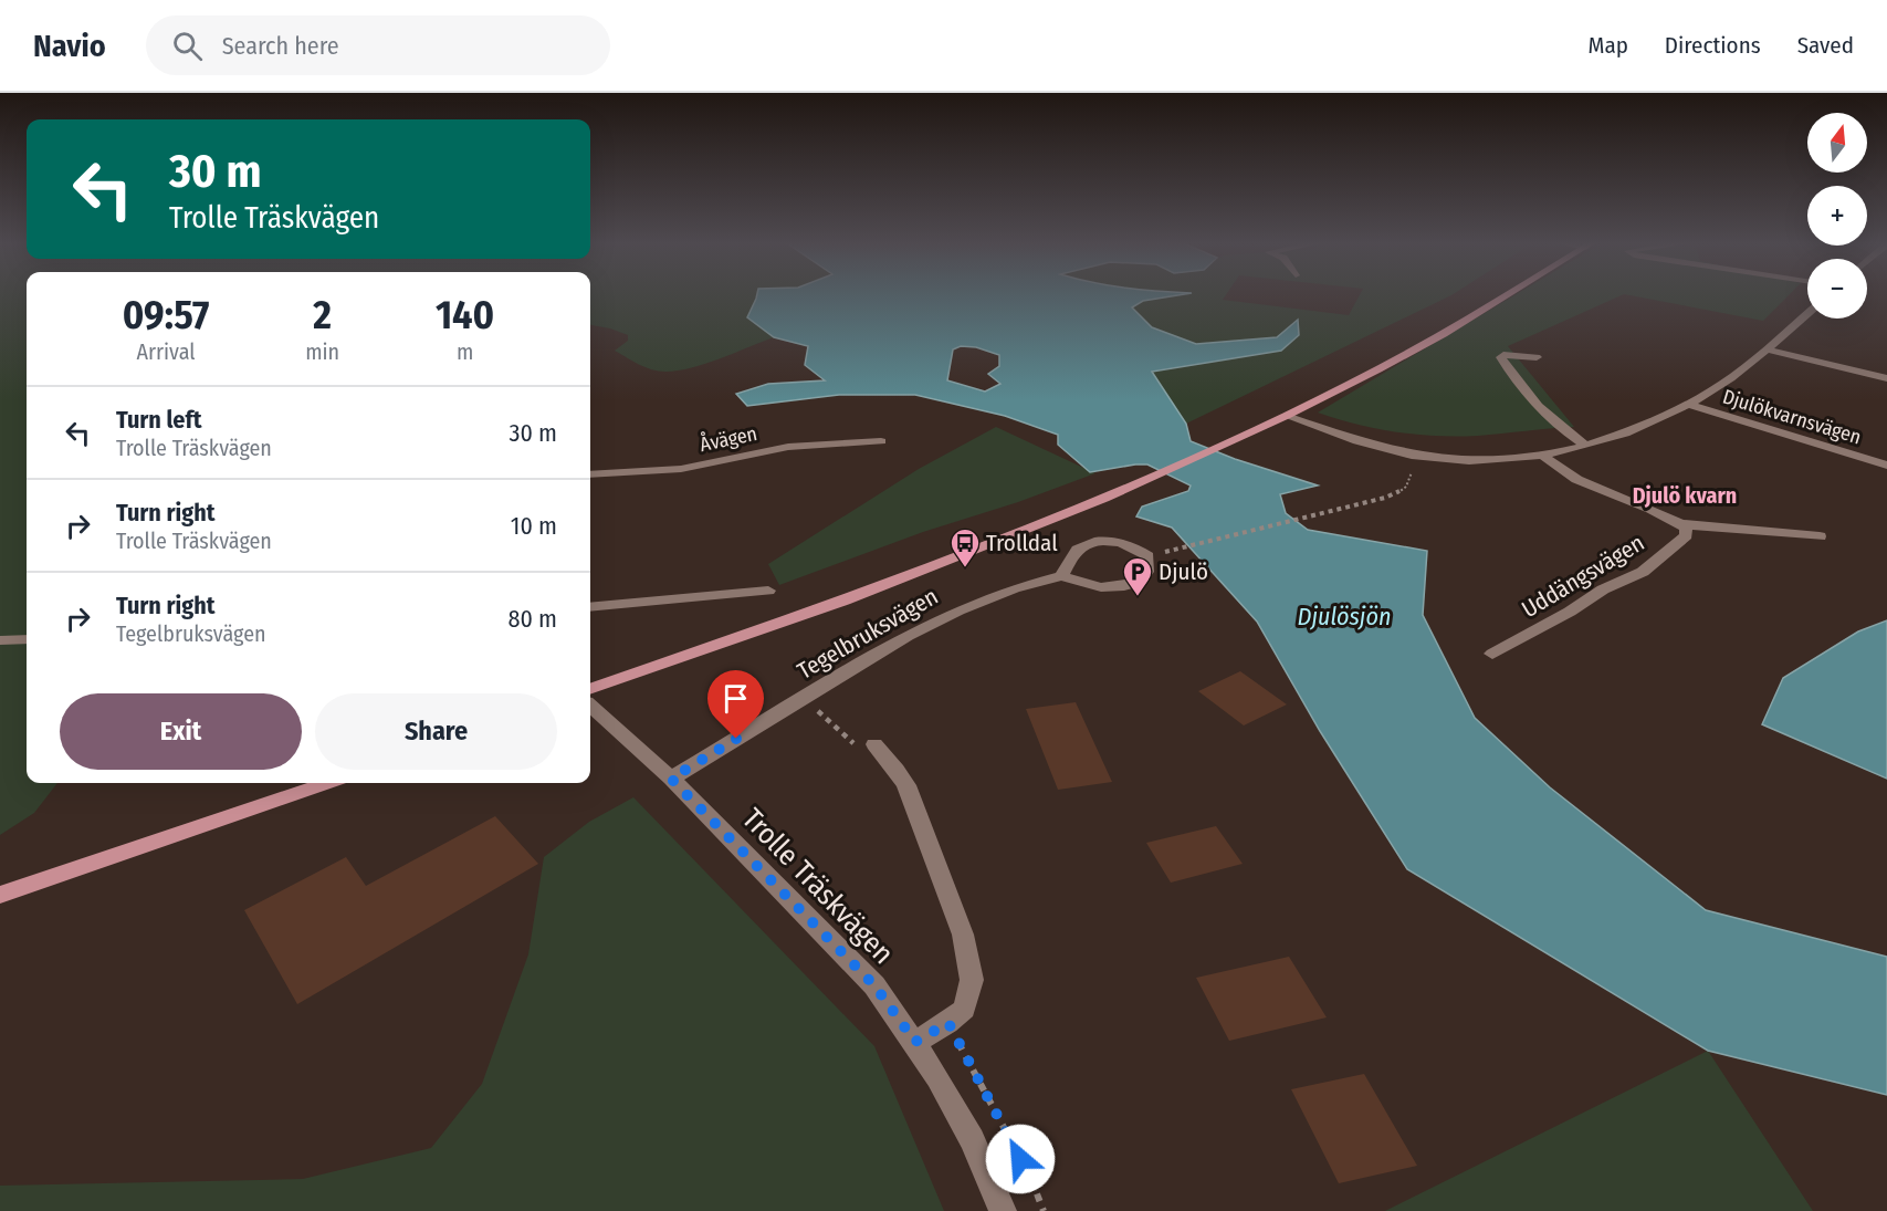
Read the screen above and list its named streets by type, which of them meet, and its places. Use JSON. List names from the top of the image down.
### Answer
{
  "streets": {
    "street": [
      "Djulökvarnsvägen",
      "Åvägen",
      "Uddängsvägen",
      "Tegelbruksvägen",
      "Trolle Träskvägen"
    ]
  },
  "crossings": [
    ["Djulökvarnsvägen", "Uddängsvägen"],
    ["Tegelbruksvägen", "Trolle Träskvägen"]
  ],
  "districts": ["Djulö kvarn"],
  "water": ["Djulösjön"],
  "places": {
    "bus stop": ["Trolldal"],
    "parking": ["Djulö"]
  },
  "north": "top",
  "page": {
    "header": "Navio",
    "search": "Search here",
    "nav": ["Map", "Directions", "Saved"],
    "map_buttons": ["+", "−"],
    "turn": ["30 m", "Trolle Träskvägen"],
    "eta": [
      "09:57",
      "Arrival",
      "2",
      "min",
      "140",
      "m"
    ],
    "list": [
      {
        "name": "Turn left",
        "note": "Trolle Träskvägen",
        "value": "30 m"
      },
      {
        "name": "Turn right",
        "note": "Trolle Träskvägen",
        "value": "10 m"
      },
      {
        "name": "Turn right",
        "note": "Tegelbruksvägen",
        "value": "80 m"
      }
    ],
    "buttons": ["Exit", "Share"]
  }
}
